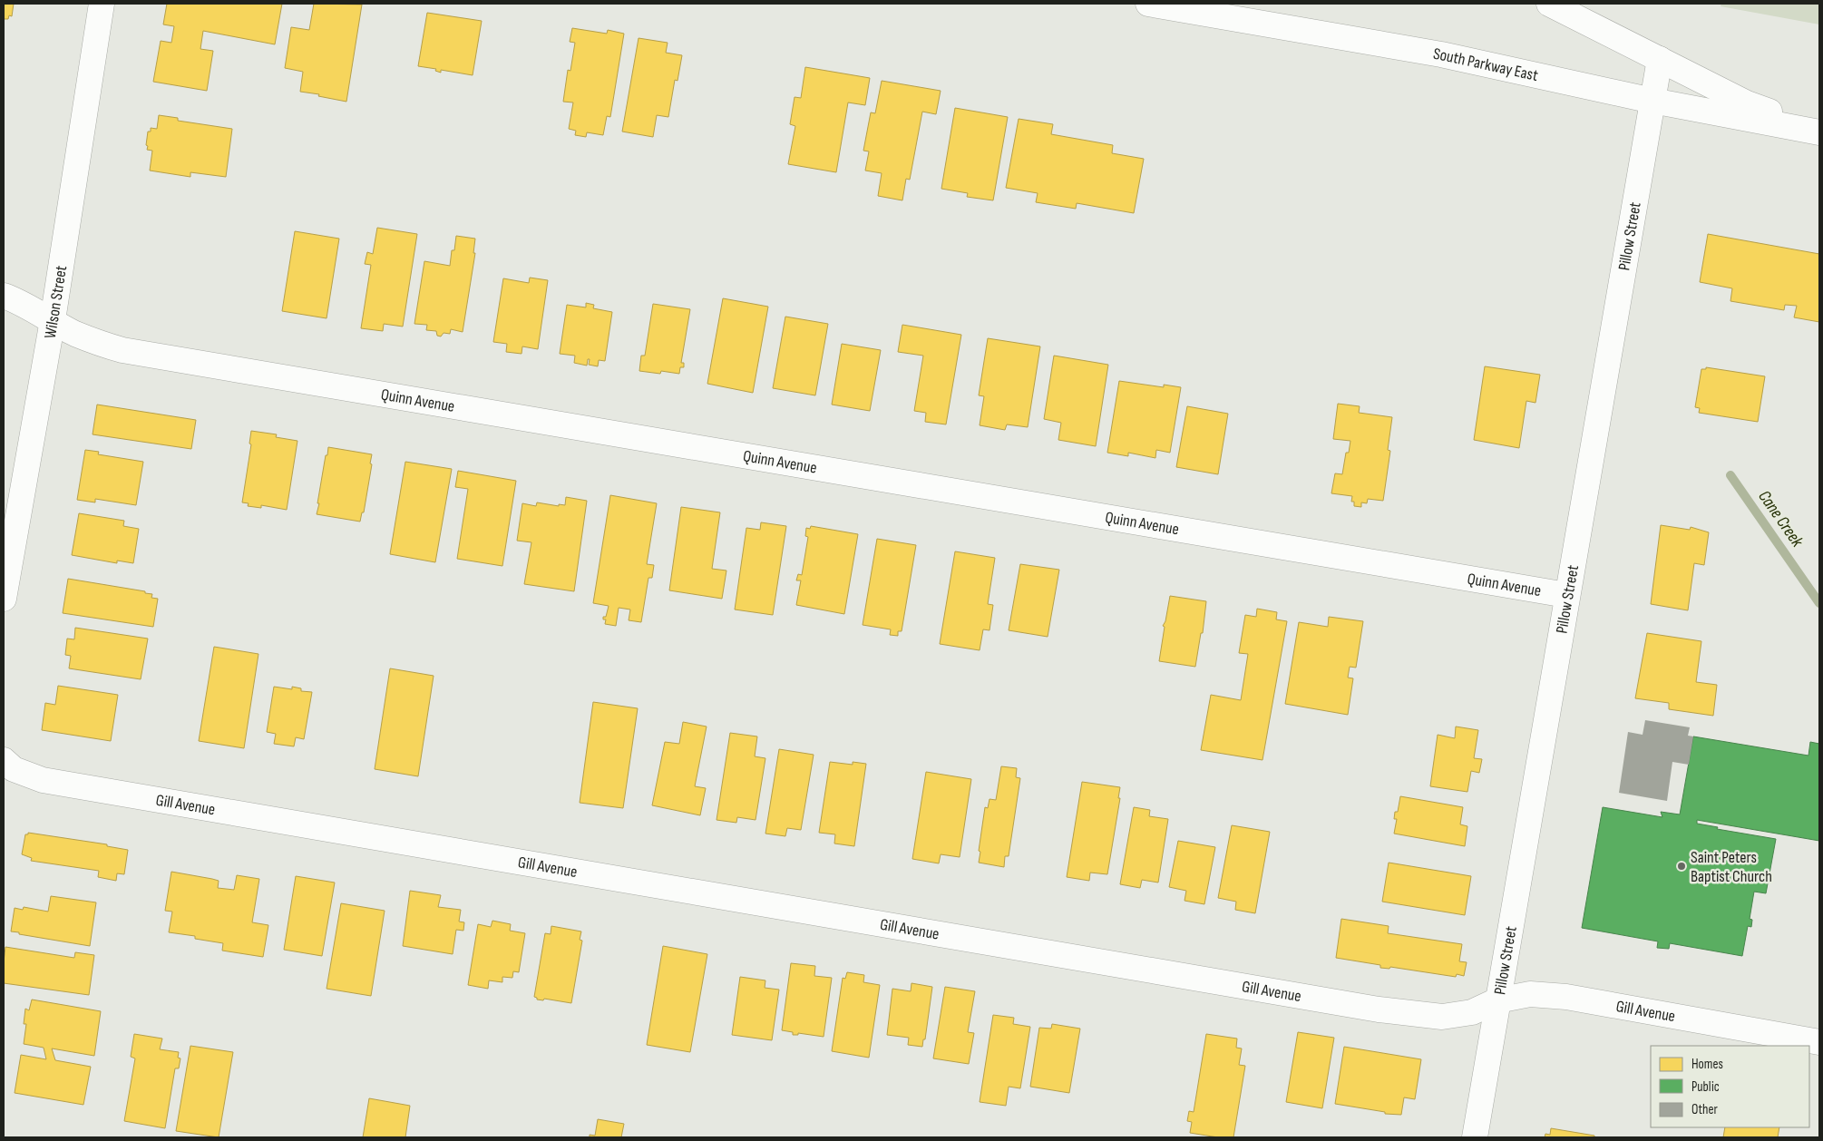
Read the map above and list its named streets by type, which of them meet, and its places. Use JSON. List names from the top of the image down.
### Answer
{
  "streets": {
    "street": [
      "South Parkway East",
      "Pillow Street",
      "Wilson Street",
      "Quinn Avenue",
      "Gill Avenue"
    ]
  },
  "crossings": [
    ["South Parkway East", "Pillow Street"],
    ["Pillow Street", "Quinn Avenue"],
    ["Pillow Street", "Gill Avenue"],
    ["Wilson Street", "Quinn Avenue"]
  ],
  "water": ["Cane Creek"],
  "places": ["Saint Peters Baptist Church"],
  "legend": ["Homes", "Public", "Other"]
}
